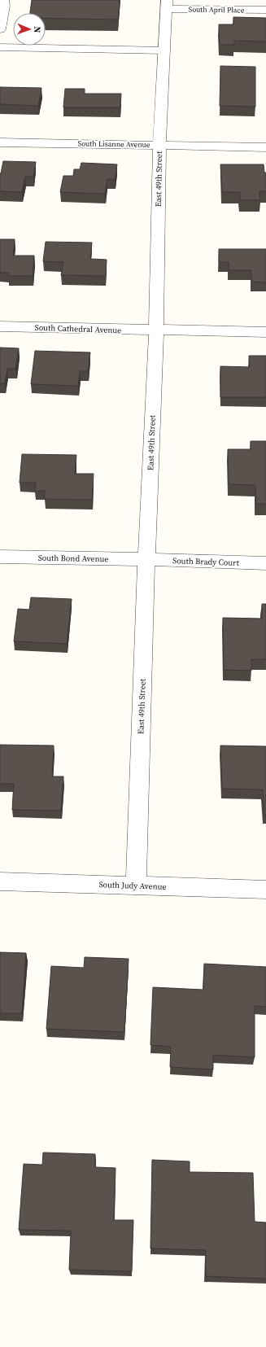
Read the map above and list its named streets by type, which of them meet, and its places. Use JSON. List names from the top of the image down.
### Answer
{
  "streets": {
    "street": [
      "South April Place",
      "South Lisanne Avenue",
      "East 49th Street",
      "South Cathedral Avenue",
      "South Bond Avenue",
      "South Brady Court",
      "South Judy Avenue"
    ]
  },
  "crossings": [
    ["South April Place", "East 49th Street"],
    ["South Lisanne Avenue", "East 49th Street"],
    ["East 49th Street", "South Cathedral Avenue"],
    ["East 49th Street", "South Bond Avenue"],
    ["East 49th Street", "South Brady Court"],
    ["East 49th Street", "South Judy Avenue"],
    ["South Bond Avenue", "South Brady Court"]
  ],
  "north": "right"
}
